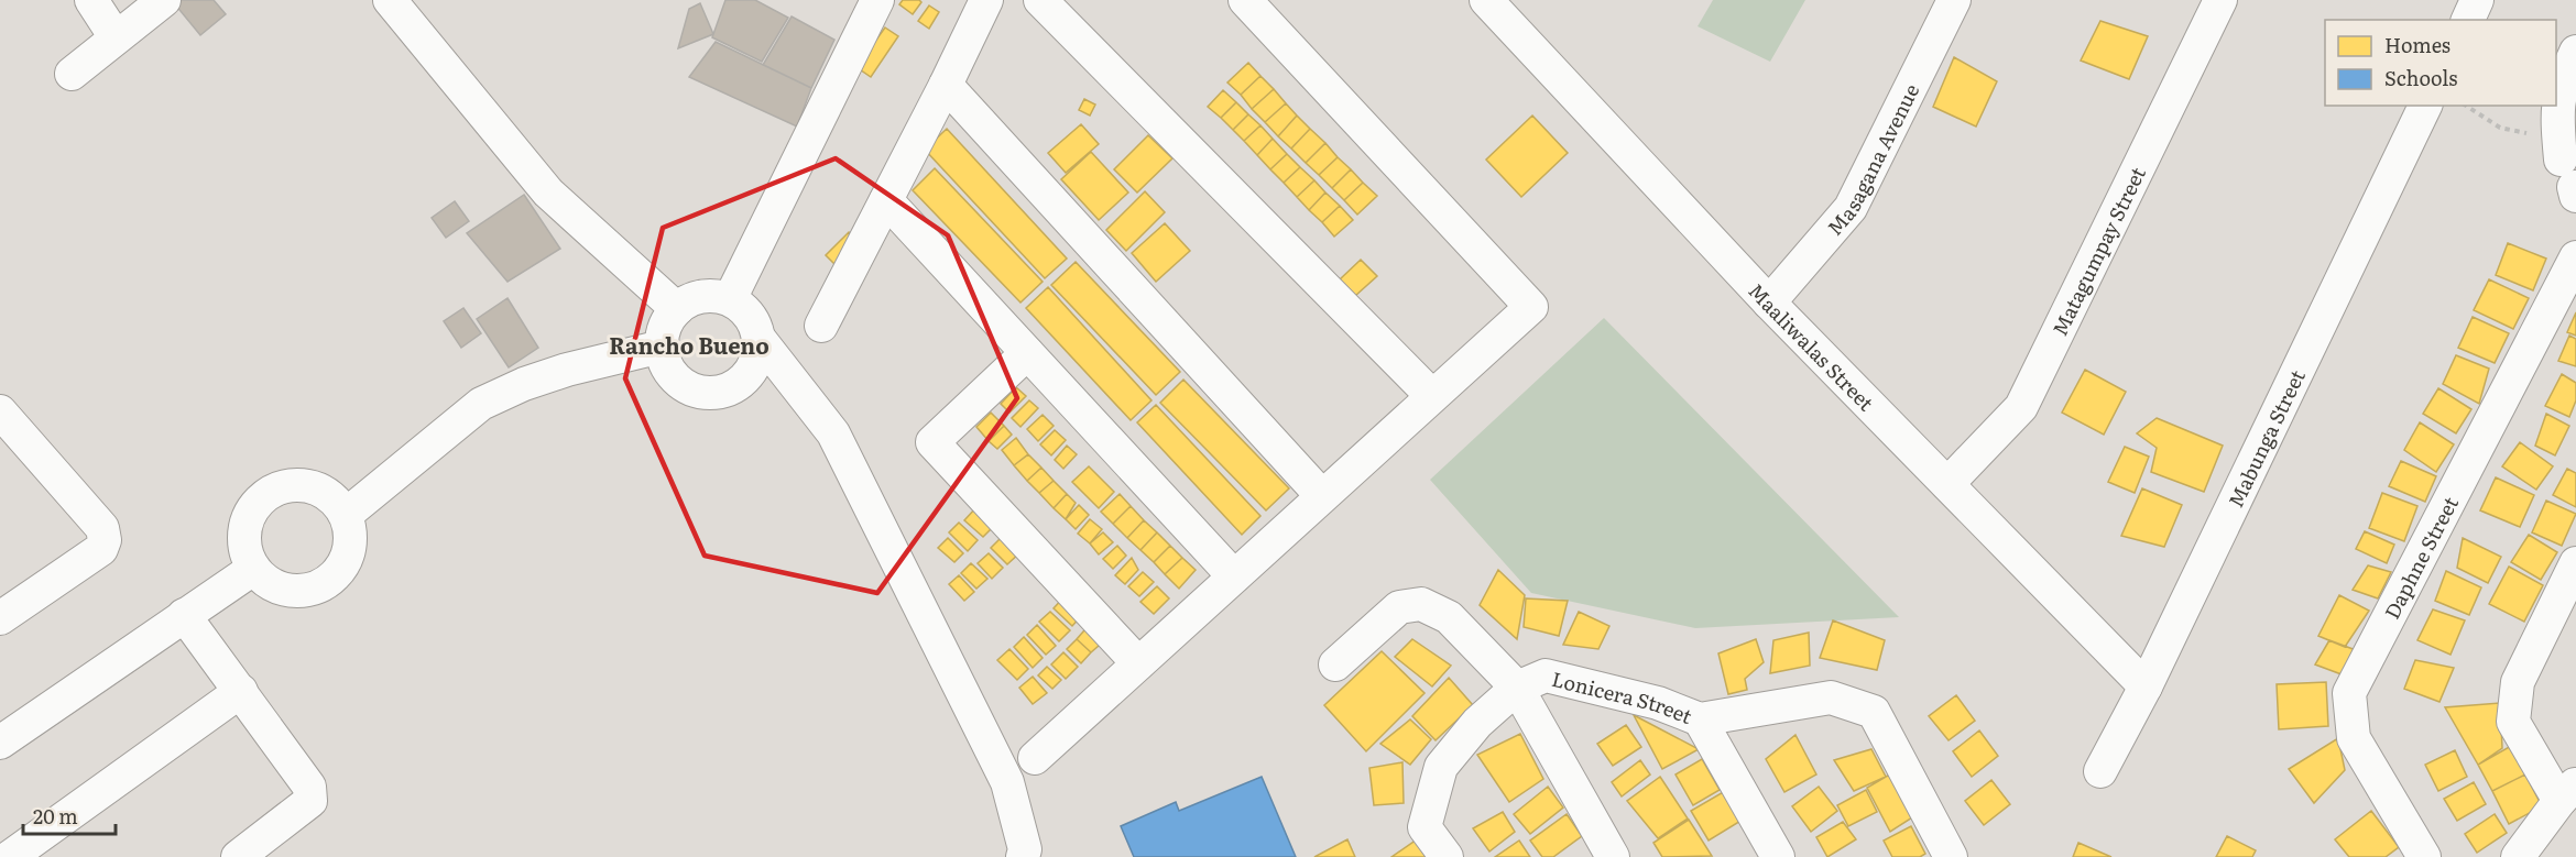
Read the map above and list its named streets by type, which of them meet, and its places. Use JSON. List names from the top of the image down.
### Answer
{
  "streets": {
    "street": [
      "Masagana Avenue",
      "Matagumpay Street",
      "Maaliwalas Street",
      "Mabunga Street",
      "Daphne Street",
      "Lonicera Street"
    ]
  },
  "crossings": [
    ["Masagana Avenue", "Maaliwalas Street"],
    ["Matagumpay Street", "Maaliwalas Street"],
    ["Maaliwalas Street", "Mabunga Street"]
  ],
  "districts": ["Rancho Bueno"],
  "legend": ["Homes", "Schools"],
  "scale_bar": "20 m"
}
